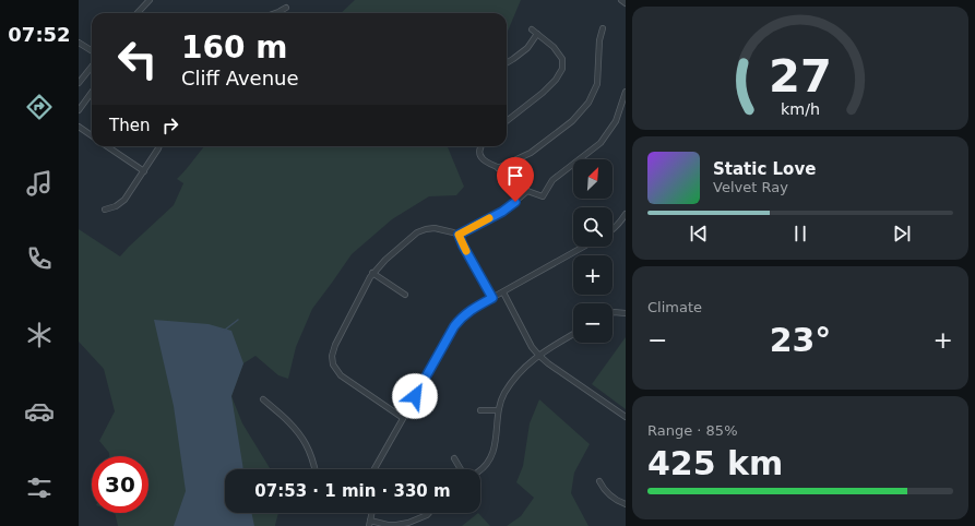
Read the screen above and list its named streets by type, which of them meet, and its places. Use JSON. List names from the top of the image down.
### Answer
{
  "north": "top right",
  "page": {
    "tabs": "07:52",
    "turn": ["160 m", "Cliff Avenue"],
    "then": "Then",
    "song": ["Static Love", "Velvet Ray"],
    "map_buttons": ["+", "−"],
    "tile": [
      "Climate",
      ["Range · 85%", "425 km"]
    ],
    "heat": ["−", "23°", "+"],
    "limit": "30",
    "trip": "07:53 · 1 min · 330 m",
    "gauge": ["27", "km/h"]
  }
}
